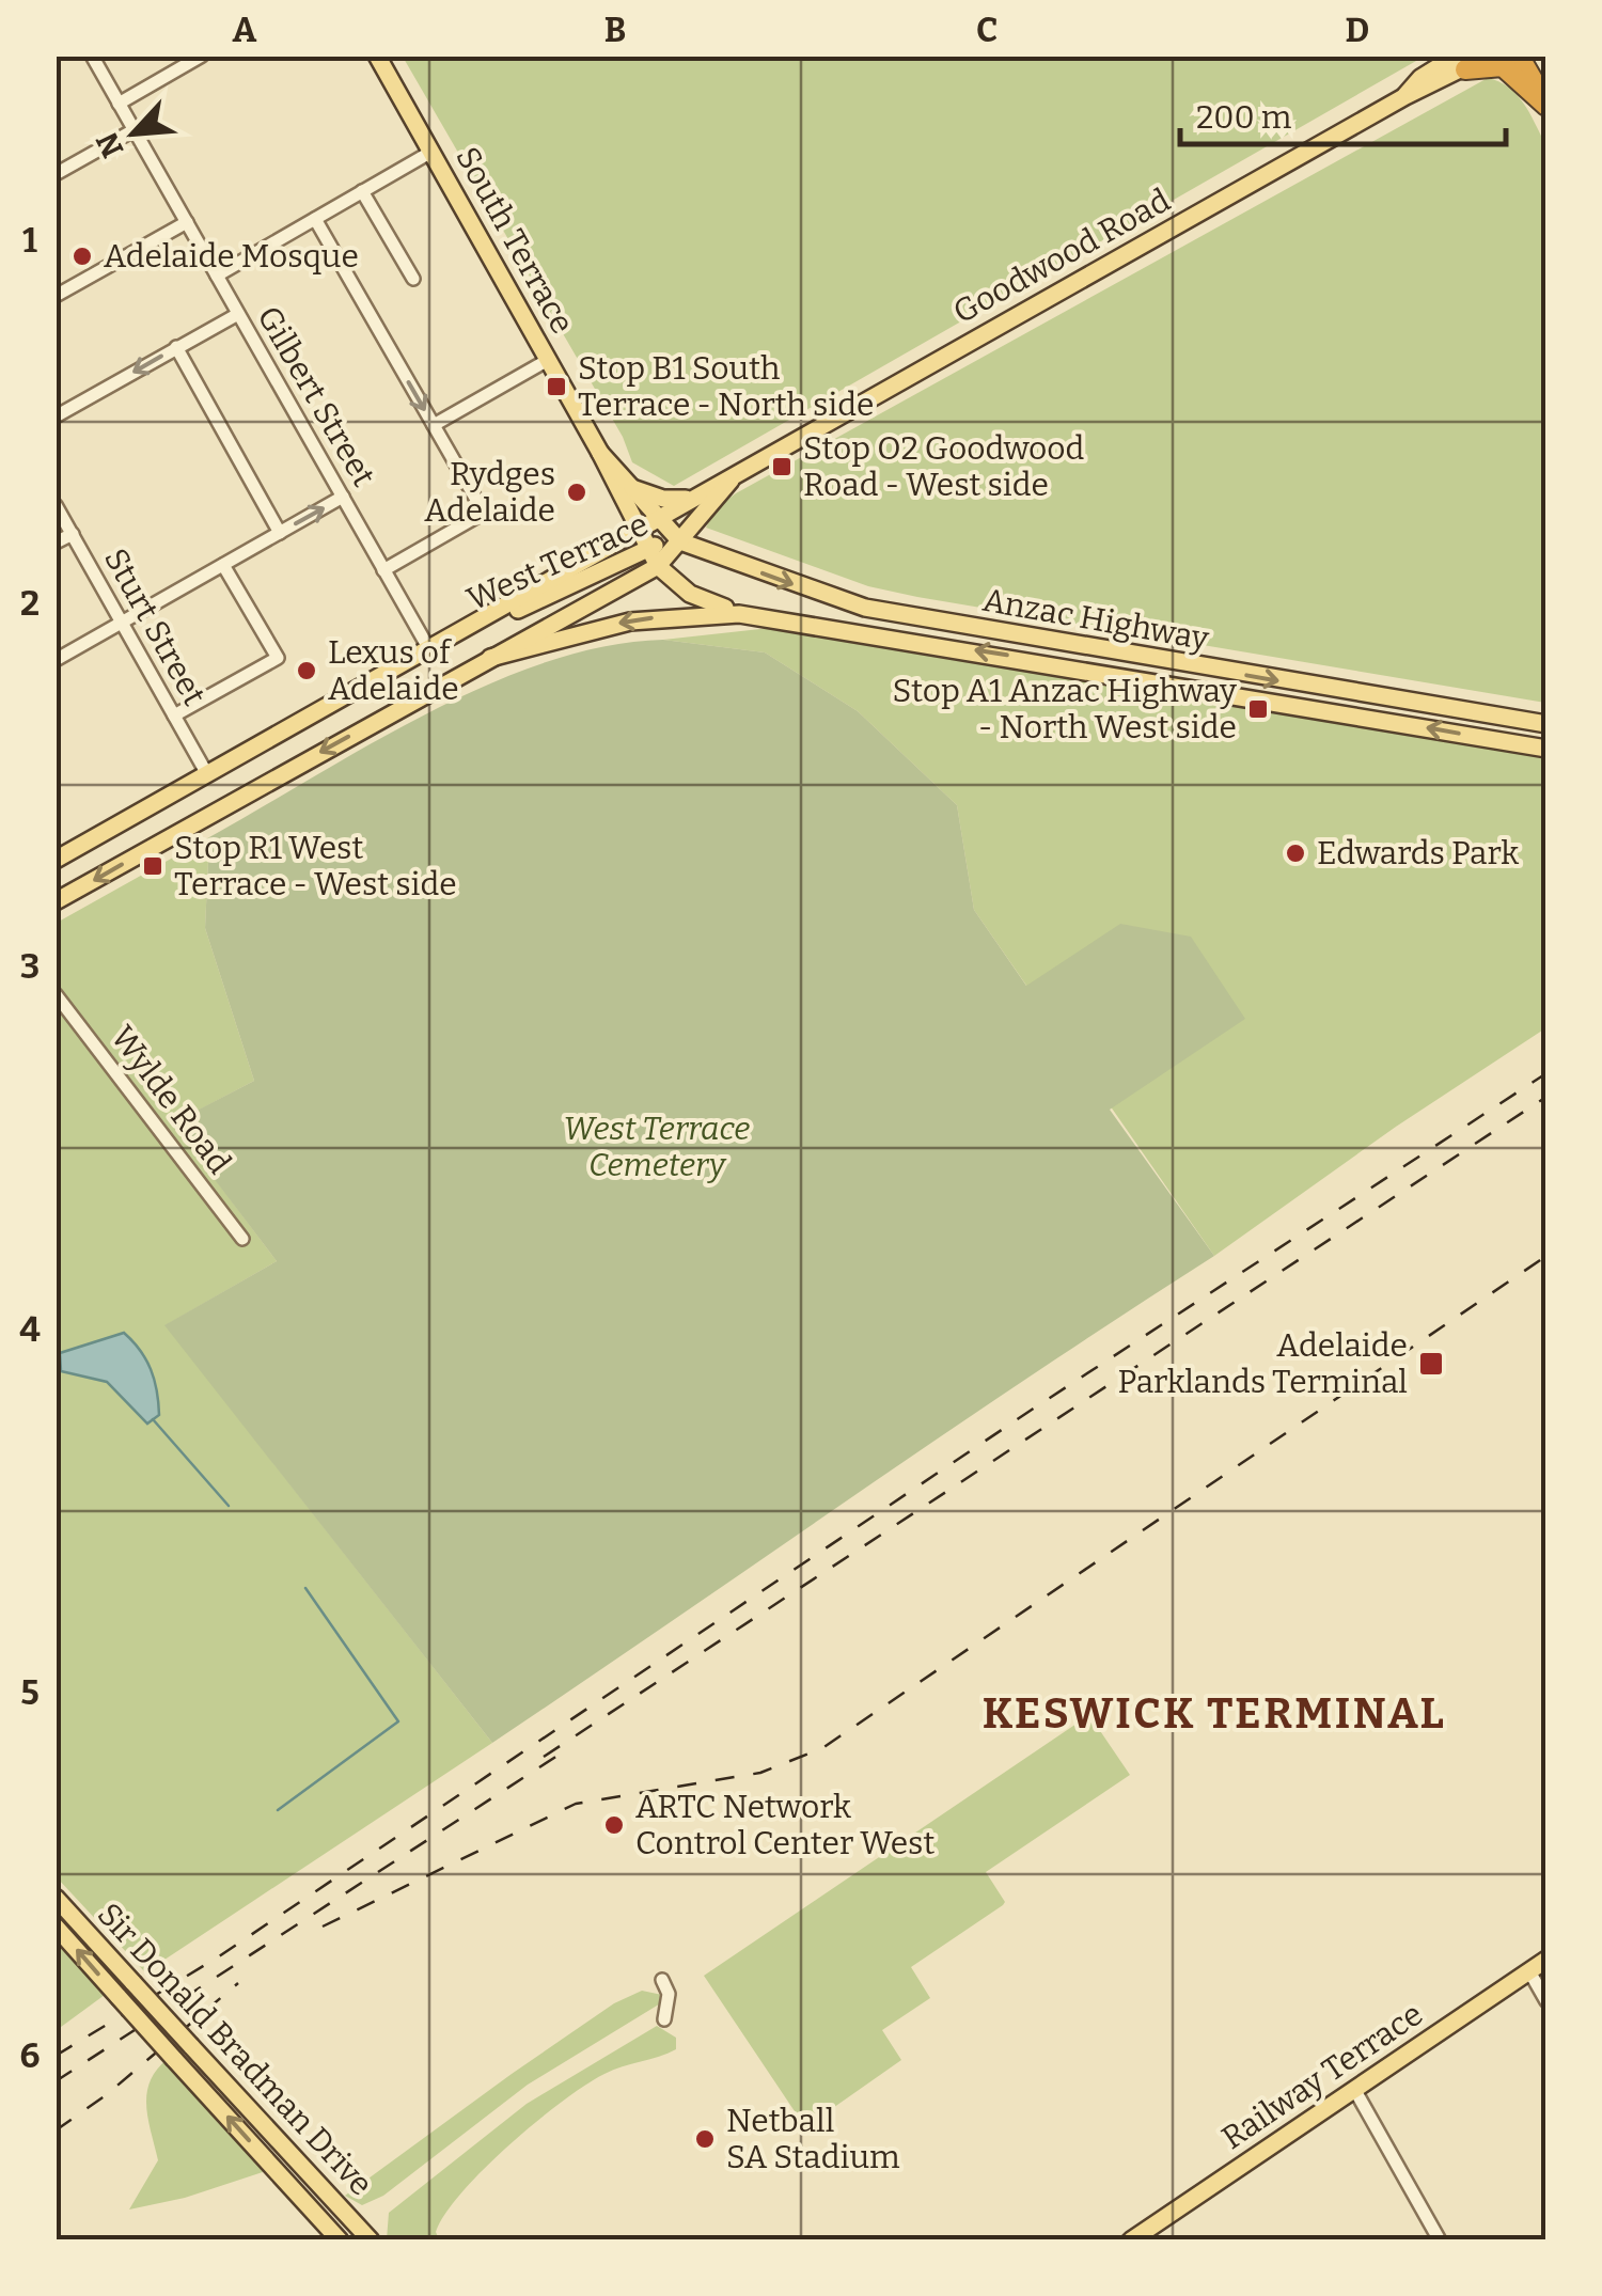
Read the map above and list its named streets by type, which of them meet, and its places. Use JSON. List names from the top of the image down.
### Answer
{
  "streets": {
    "main road": [
      "South Terrace",
      "Goodwood Road",
      "West Terrace",
      "Anzac Highway",
      "Sir Donald Bradman Drive",
      "Railway Terrace"
    ],
    "street": ["Gilbert Street", "Sturt Street", "Wylde Road"]
  },
  "crossings": [
    ["South Terrace", "Goodwood Road"],
    ["South Terrace", "West Terrace"],
    ["South Terrace", "Anzac Highway"],
    ["Goodwood Road", "West Terrace"],
    ["Goodwood Road", "Anzac Highway"],
    ["Gilbert Street", "West Terrace"],
    ["West Terrace", "Anzac Highway"],
    ["West Terrace", "Sturt Street"]
  ],
  "districts": ["KESWICK TERMINAL"],
  "parks": ["West Terrace Cemetery"],
  "places": {
    "other": [
      "Adelaide Mosque",
      "Rydges Adelaide",
      "Lexus of Adelaide",
      "Edwards Park",
      "ARTC Network Control Center West",
      "Netball SA Stadium"
    ],
    "transit": [
      "Stop B1 South Terrace - North side",
      "Stop O2 Goodwood Road - West side",
      "Stop A1 Anzac Highway - North West side",
      "Stop R1 West Terrace - West side",
      "Adelaide Parklands Terminal"
    ]
  },
  "scale_bar": "200 m",
  "north": "bottom left",
  "grid": {
    "columns": [
      "A",
      "B",
      "C",
      "D"
    ],
    "rows": [
      "1",
      "2",
      "3",
      "4",
      "5",
      "6"
    ]
  }
}
